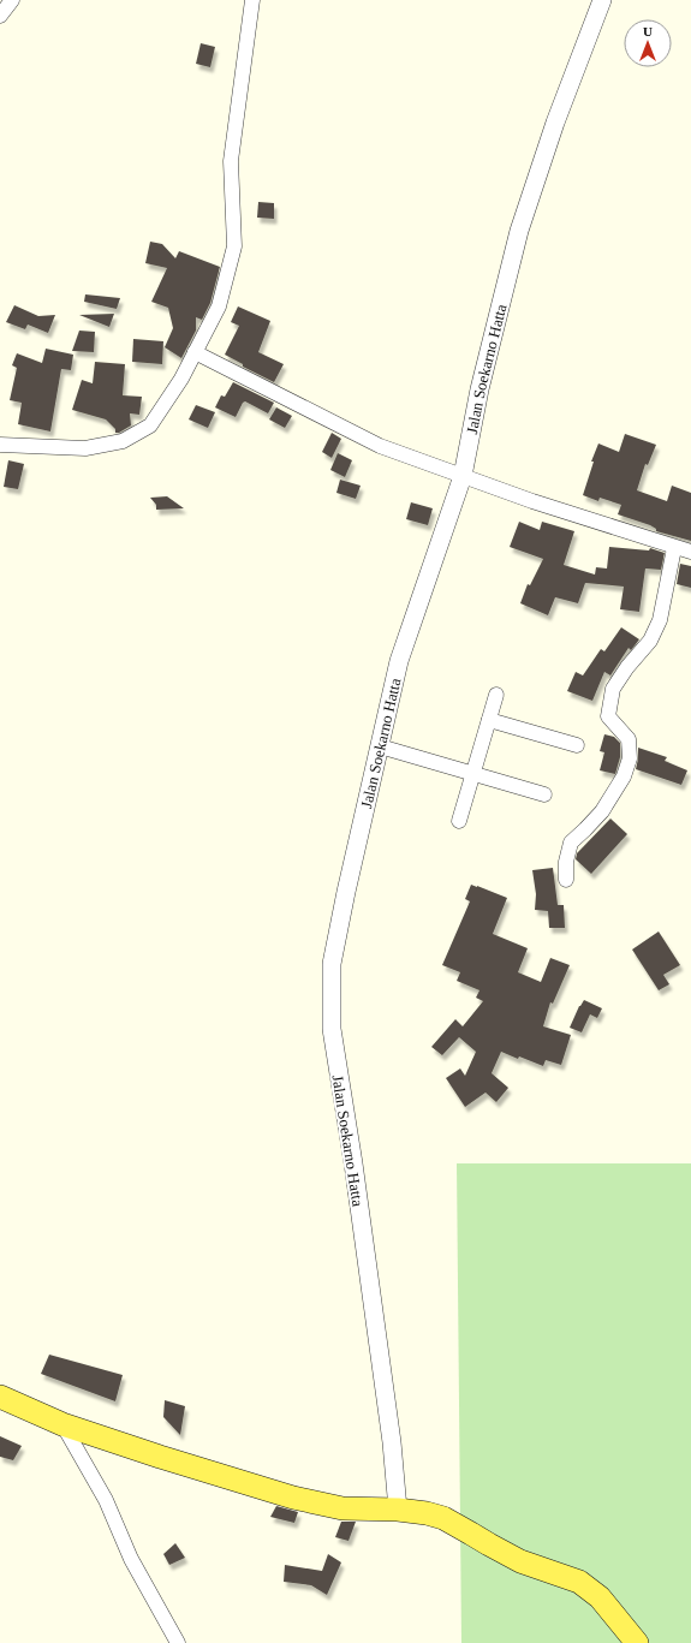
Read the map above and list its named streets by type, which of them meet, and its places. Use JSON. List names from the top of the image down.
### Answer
{
  "streets": {
    "street": ["Jalan Soekarno Hatta"]
  },
  "north": "top"
}
